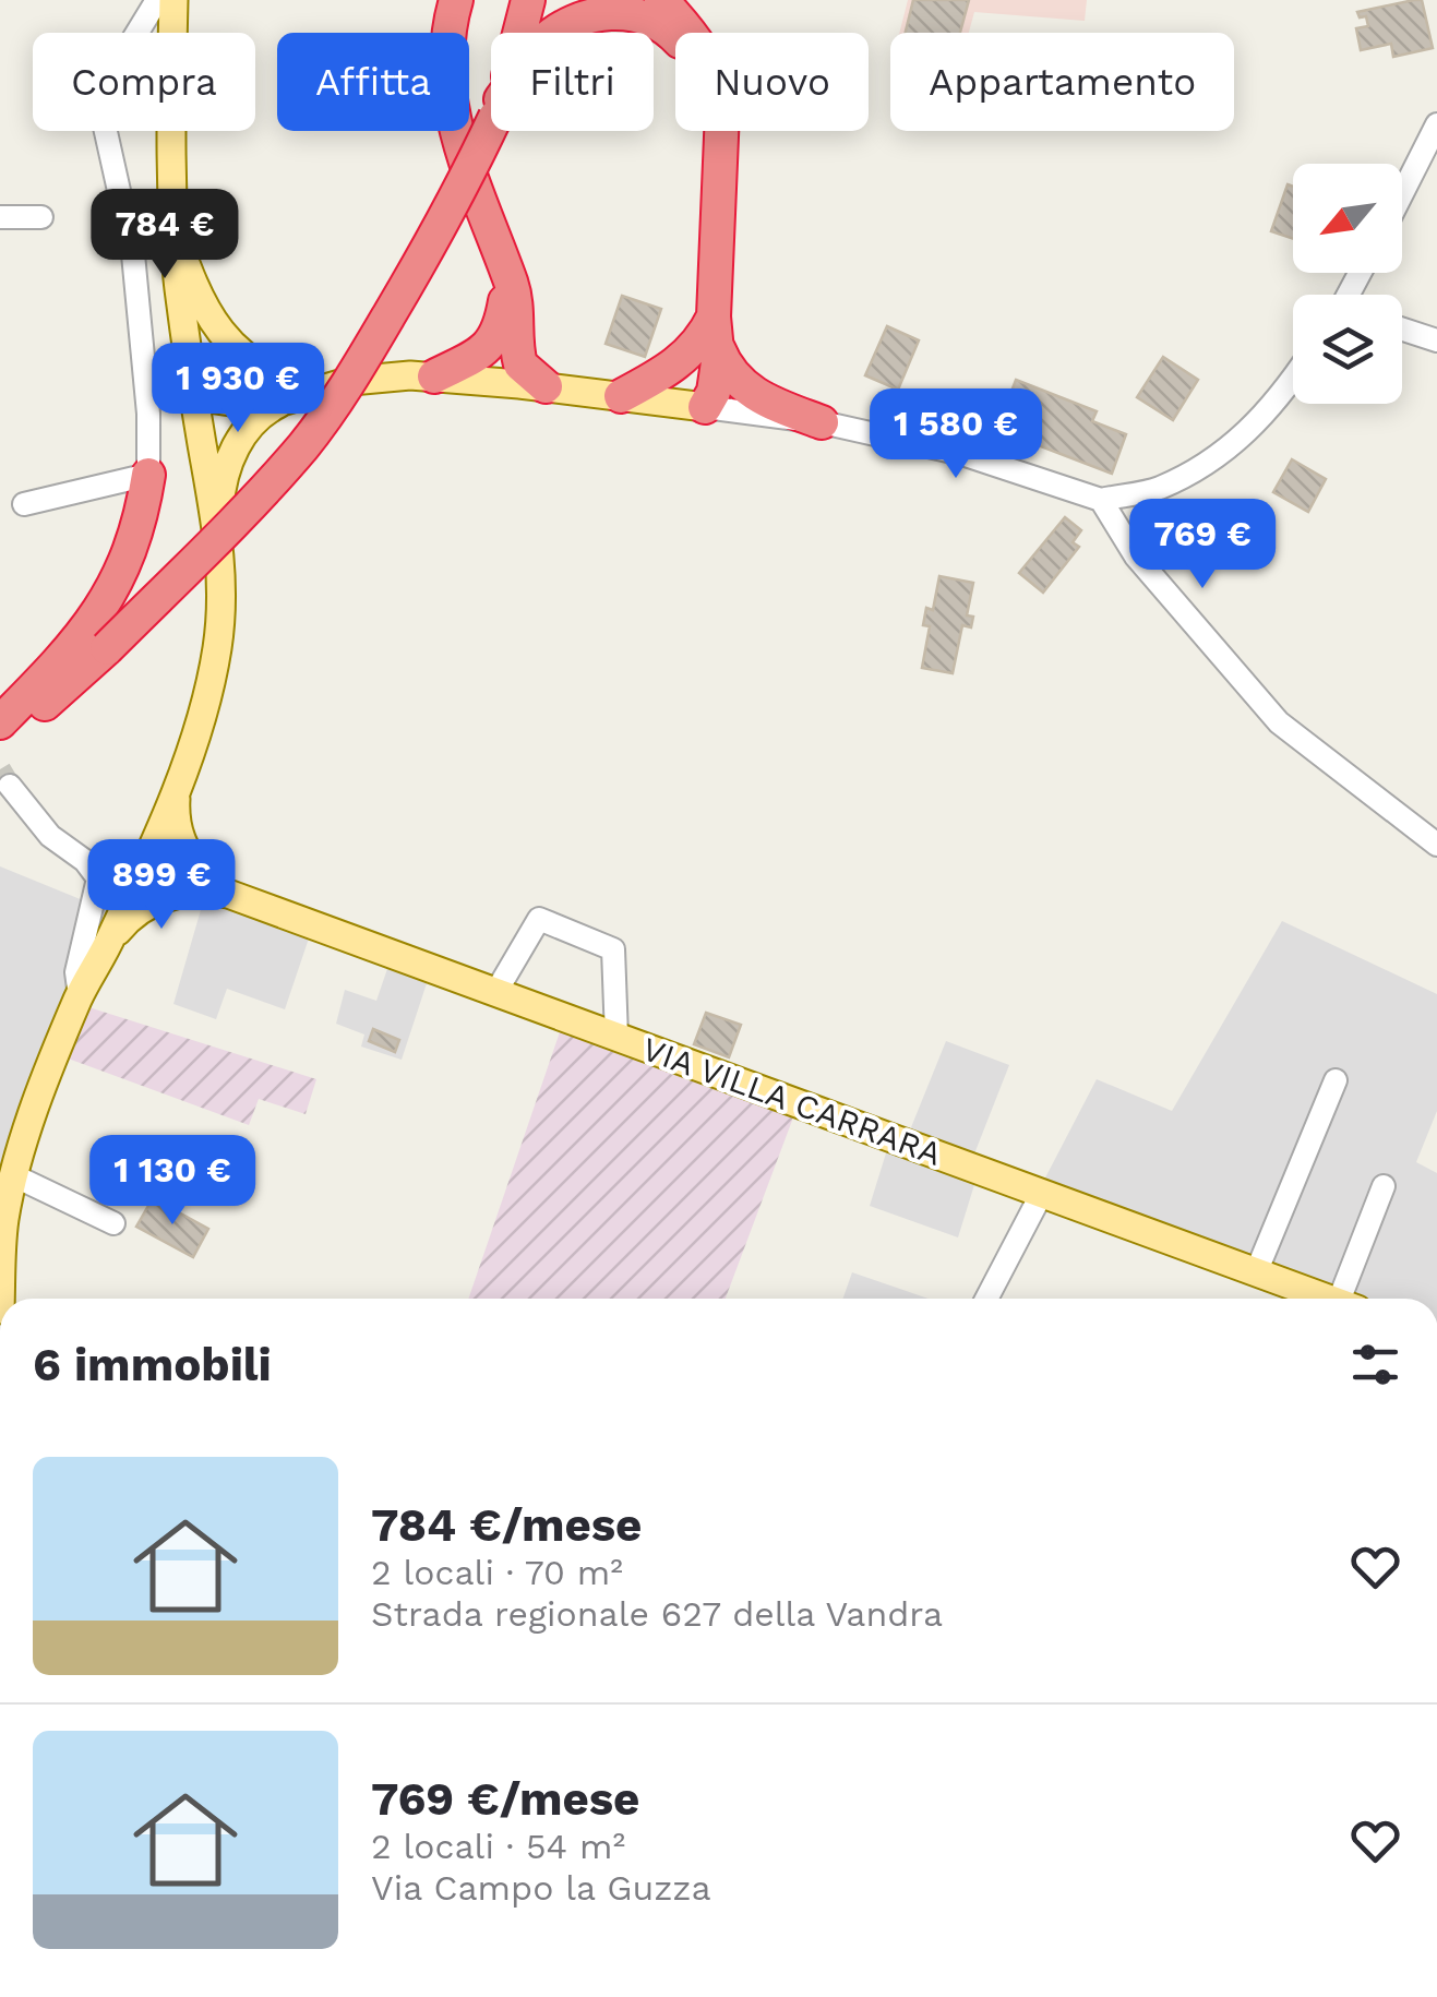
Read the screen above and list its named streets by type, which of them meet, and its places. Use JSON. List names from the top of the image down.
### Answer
{
  "streets": {
    "main road": ["VIA VILLA CARRARA"]
  },
  "north": "bottom left",
  "page": {
    "chip": [
      "Compra",
      "Affitta",
      "Filtri",
      "Nuovo",
      "Appartamento"
    ],
    "price": [
      "784 €",
      "1 930 €",
      "1 580 €",
      "769 €",
      "899 €",
      "1 130 €"
    ],
    "heading": "6 immobili",
    "list": [
      {
        "name": "784 €/mese",
        "note": "2 locali · 70 m² · Strada regionale 627 della Vandra"
      },
      {
        "name": "769 €/mese",
        "note": "2 locali · 54 m² · Via Campo la Guzza"
      }
    ]
  }
}
